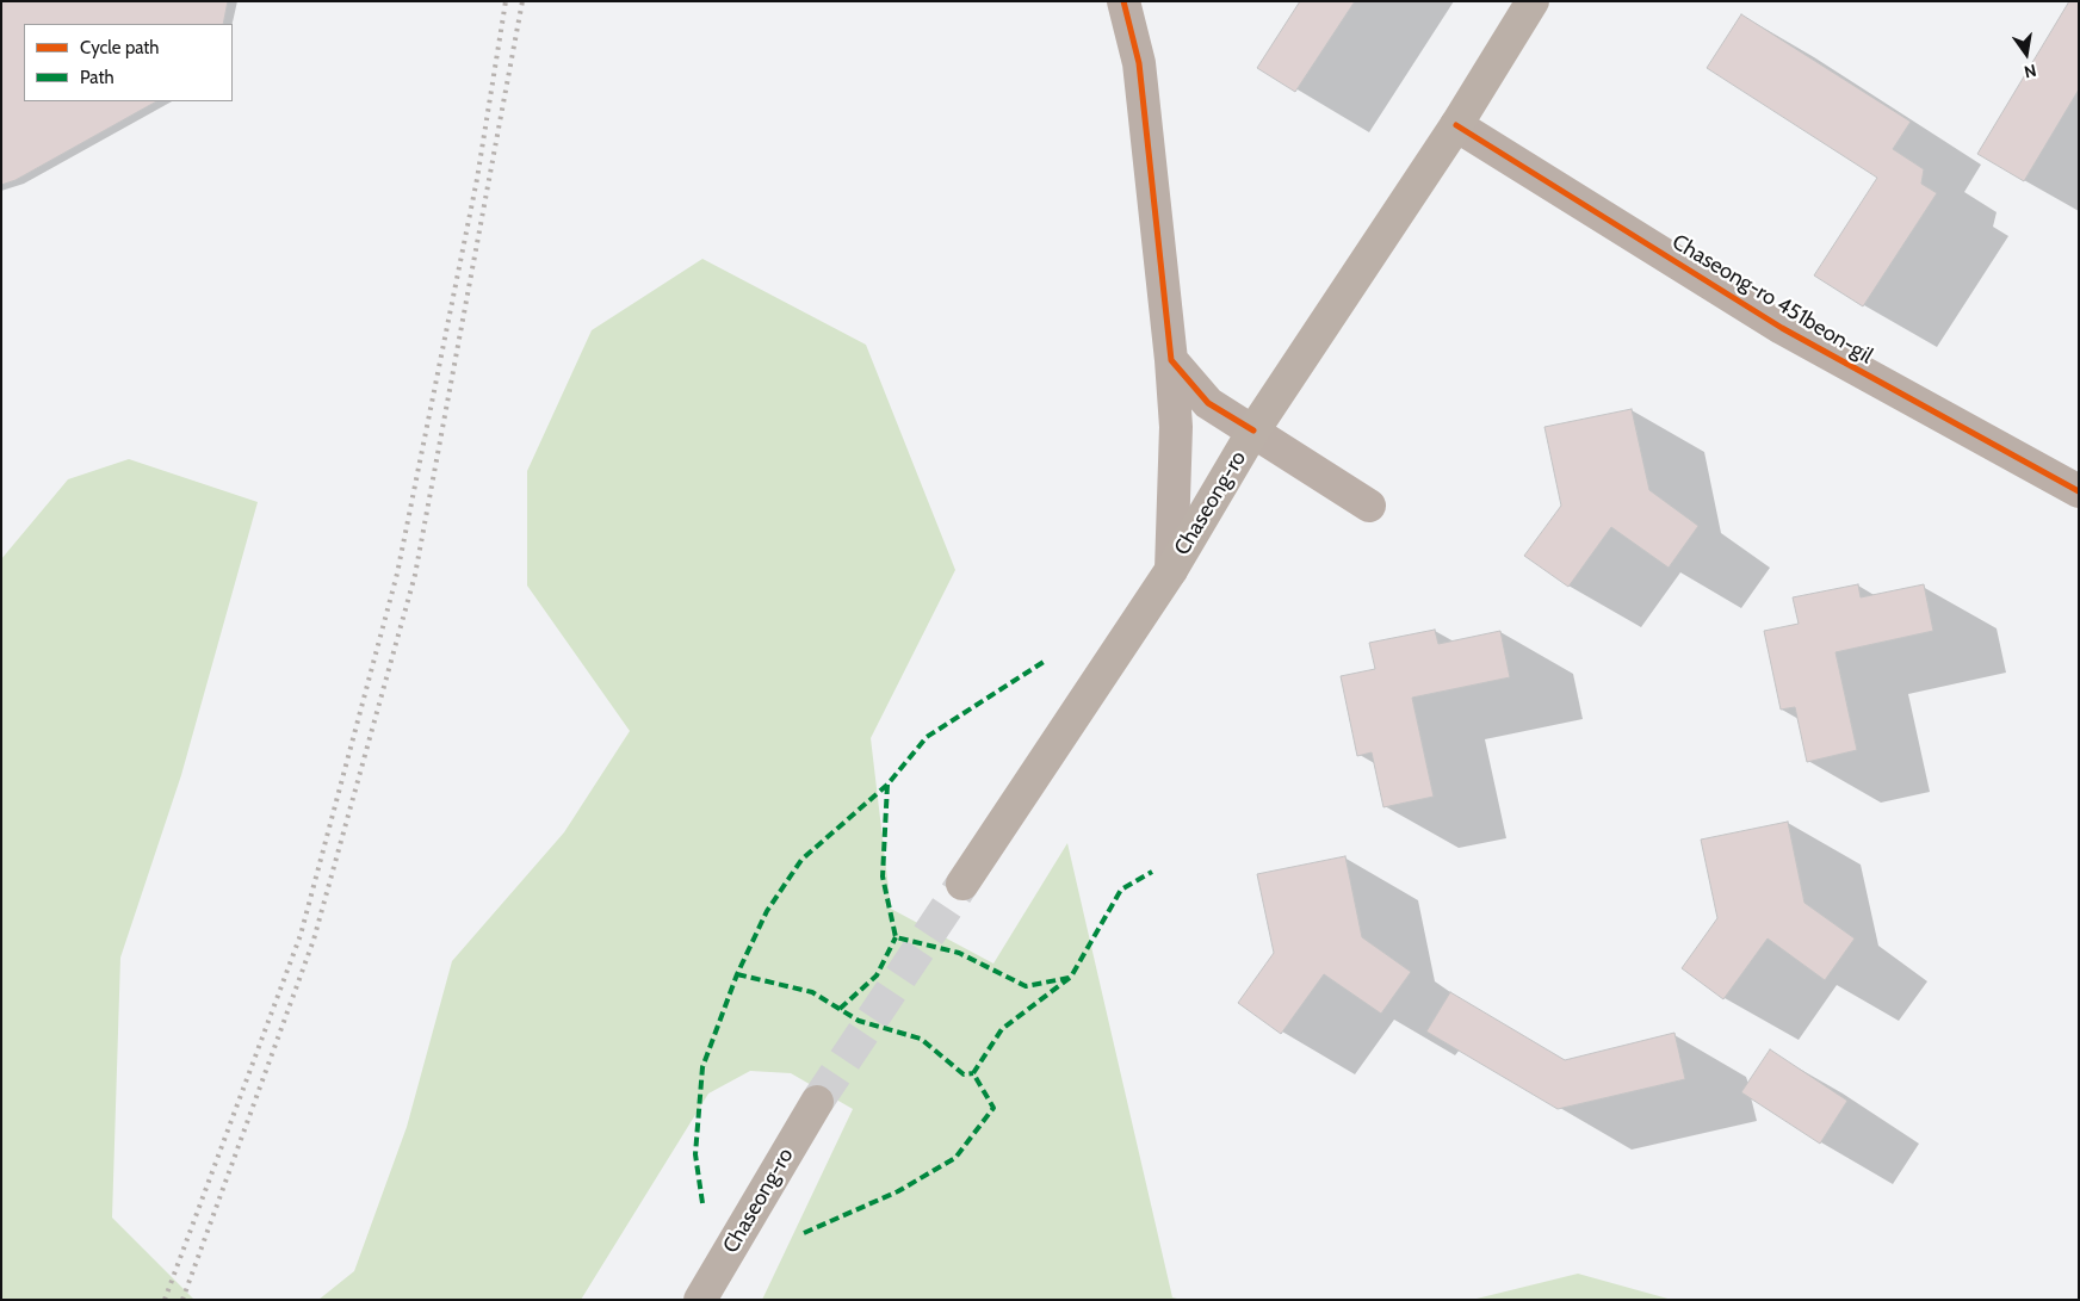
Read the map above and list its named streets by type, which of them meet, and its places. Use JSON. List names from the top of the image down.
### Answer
{
  "streets": {
    "main road": ["Chaseong-ro"],
    "street": ["Chaseong-ro 451beon-gil"]
  },
  "crossings": [
    ["Chaseong-ro 451beon-gil", "Chaseong-ro"]
  ],
  "legend": ["Cycle path", "Path"],
  "north": "bottom"
}
